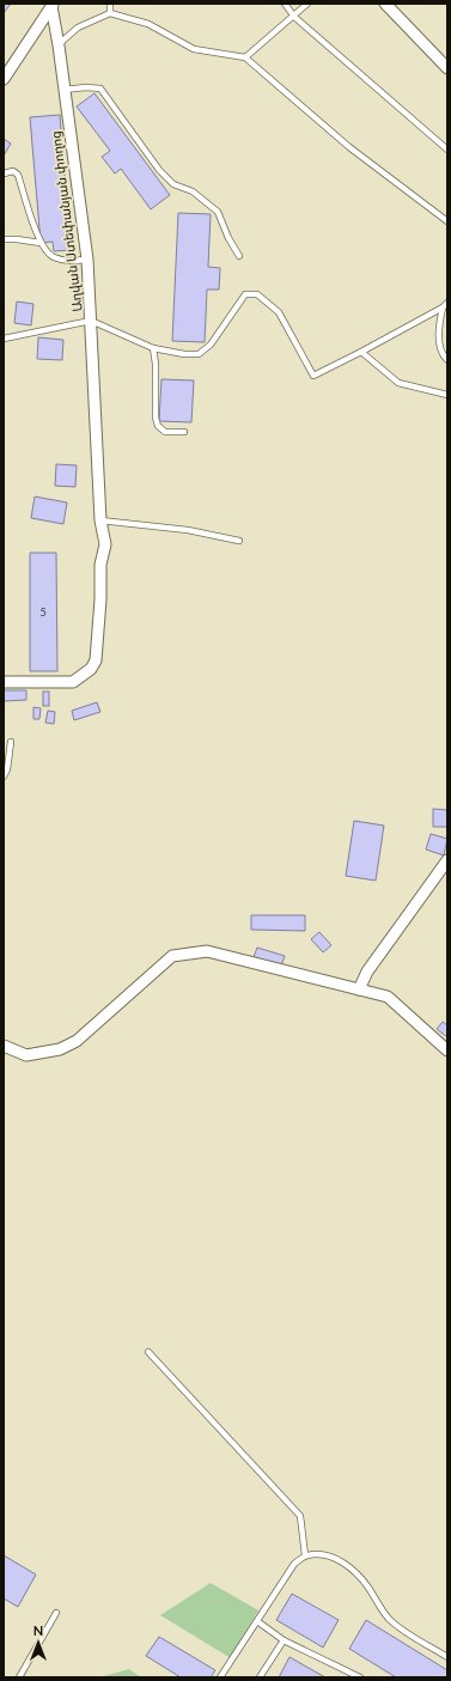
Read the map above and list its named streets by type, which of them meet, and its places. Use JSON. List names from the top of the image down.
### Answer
{
  "streets": {
    "street": ["Աղվան Ստեփանյան փողոց"]
  },
  "house_numbers": ["5"],
  "north": "top"
}
